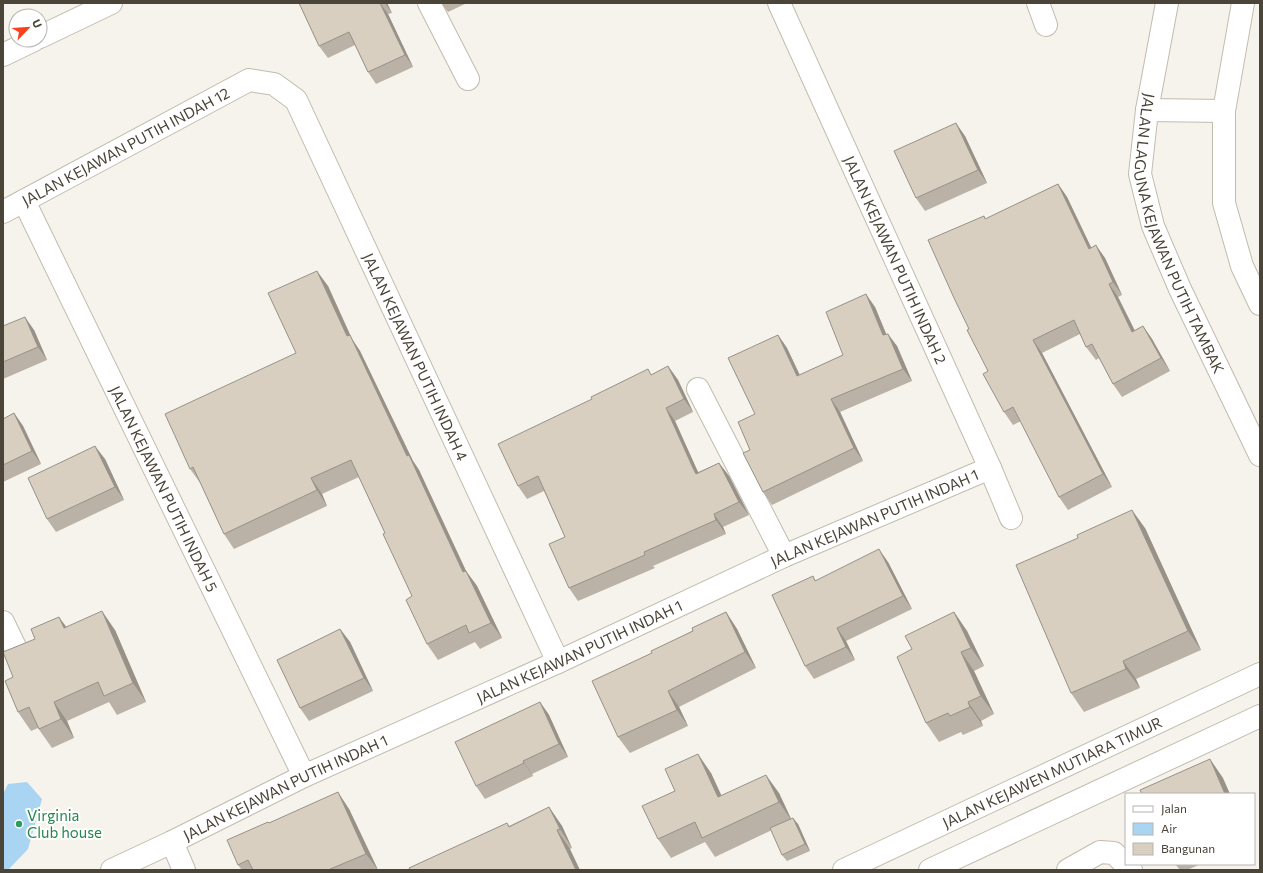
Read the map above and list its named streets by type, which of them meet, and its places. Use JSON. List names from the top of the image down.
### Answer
{
  "streets": {
    "street": [
      "JALAN KEJAWAN PUTIH INDAH 12",
      "JALAN LAGUNA KEJAWAN PUTIH TAMBAK",
      "JALAN KEJAWAN PUTIH INDAH 2",
      "JALAN KEJAWAN PUTIH INDAH 4",
      "JALAN KEJAWAN PUTIH INDAH 5",
      "JALAN KEJAWAN PUTIH INDAH 1",
      "JALAN KEJAWEN MUTIARA TIMUR"
    ]
  },
  "crossings": [
    ["JALAN KEJAWAN PUTIH INDAH 12", "JALAN KEJAWAN PUTIH INDAH 4"],
    ["JALAN KEJAWAN PUTIH INDAH 12", "JALAN KEJAWAN PUTIH INDAH 5"],
    ["JALAN KEJAWAN PUTIH INDAH 2", "JALAN KEJAWAN PUTIH INDAH 1"],
    ["JALAN KEJAWAN PUTIH INDAH 4", "JALAN KEJAWAN PUTIH INDAH 1"],
    ["JALAN KEJAWAN PUTIH INDAH 5", "JALAN KEJAWAN PUTIH INDAH 1"]
  ],
  "places": ["Virginia Club house"],
  "legend": ["Jalan", "Air", "Bangunan"],
  "north": "top right"
}
